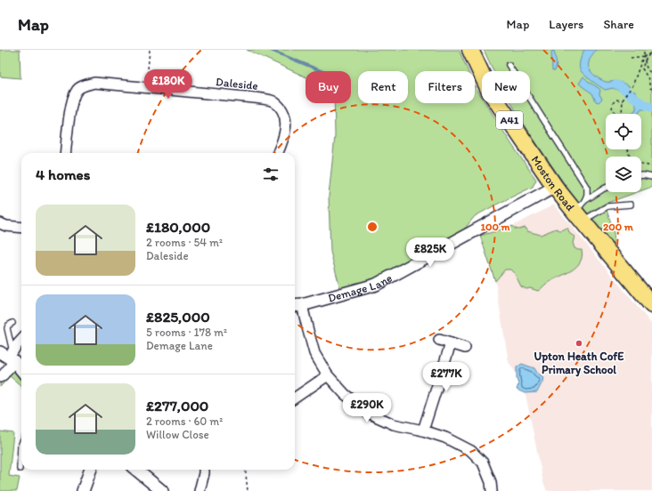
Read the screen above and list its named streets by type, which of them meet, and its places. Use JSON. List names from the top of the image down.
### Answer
{
  "streets": {
    "highway": ["A41", "Moston Road"],
    "street": ["Daleside", "Demage Lane"]
  },
  "crossings": [
    ["Moston Road", "Demage Lane"]
  ],
  "places": ["Upton Heath CofE Primary School"],
  "page": {
    "header": "Map",
    "nav": ["Map", "Layers", "Share"],
    "price": [
      "£180K",
      "£825K",
      "£277K",
      "£290K"
    ],
    "chip": [
      "Buy",
      "Rent",
      "Filters",
      "New"
    ],
    "heading": "4 homes",
    "list": [
      {
        "name": "£180,000",
        "note": "2 rooms · 54 m² · Daleside"
      },
      {
        "name": "£825,000",
        "note": "5 rooms · 178 m² · Demage Lane"
      },
      {
        "name": "£277,000",
        "note": "2 rooms · 60 m² · Willow Close"
      }
    ]
  },
  "rings": ["100 m", "200 m"]
}
